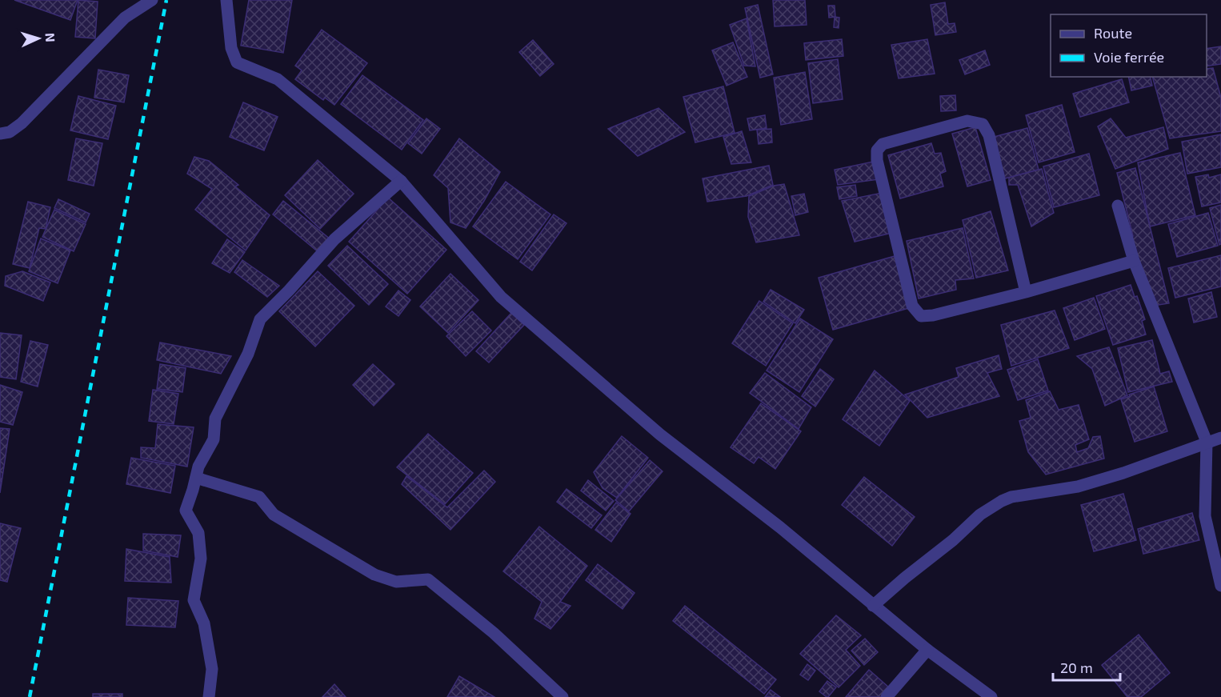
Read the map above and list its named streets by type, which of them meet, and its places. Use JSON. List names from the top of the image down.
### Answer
{
  "legend": ["Route", "Voie ferrée"],
  "scale_bar": "20 m",
  "north": "right"
}
